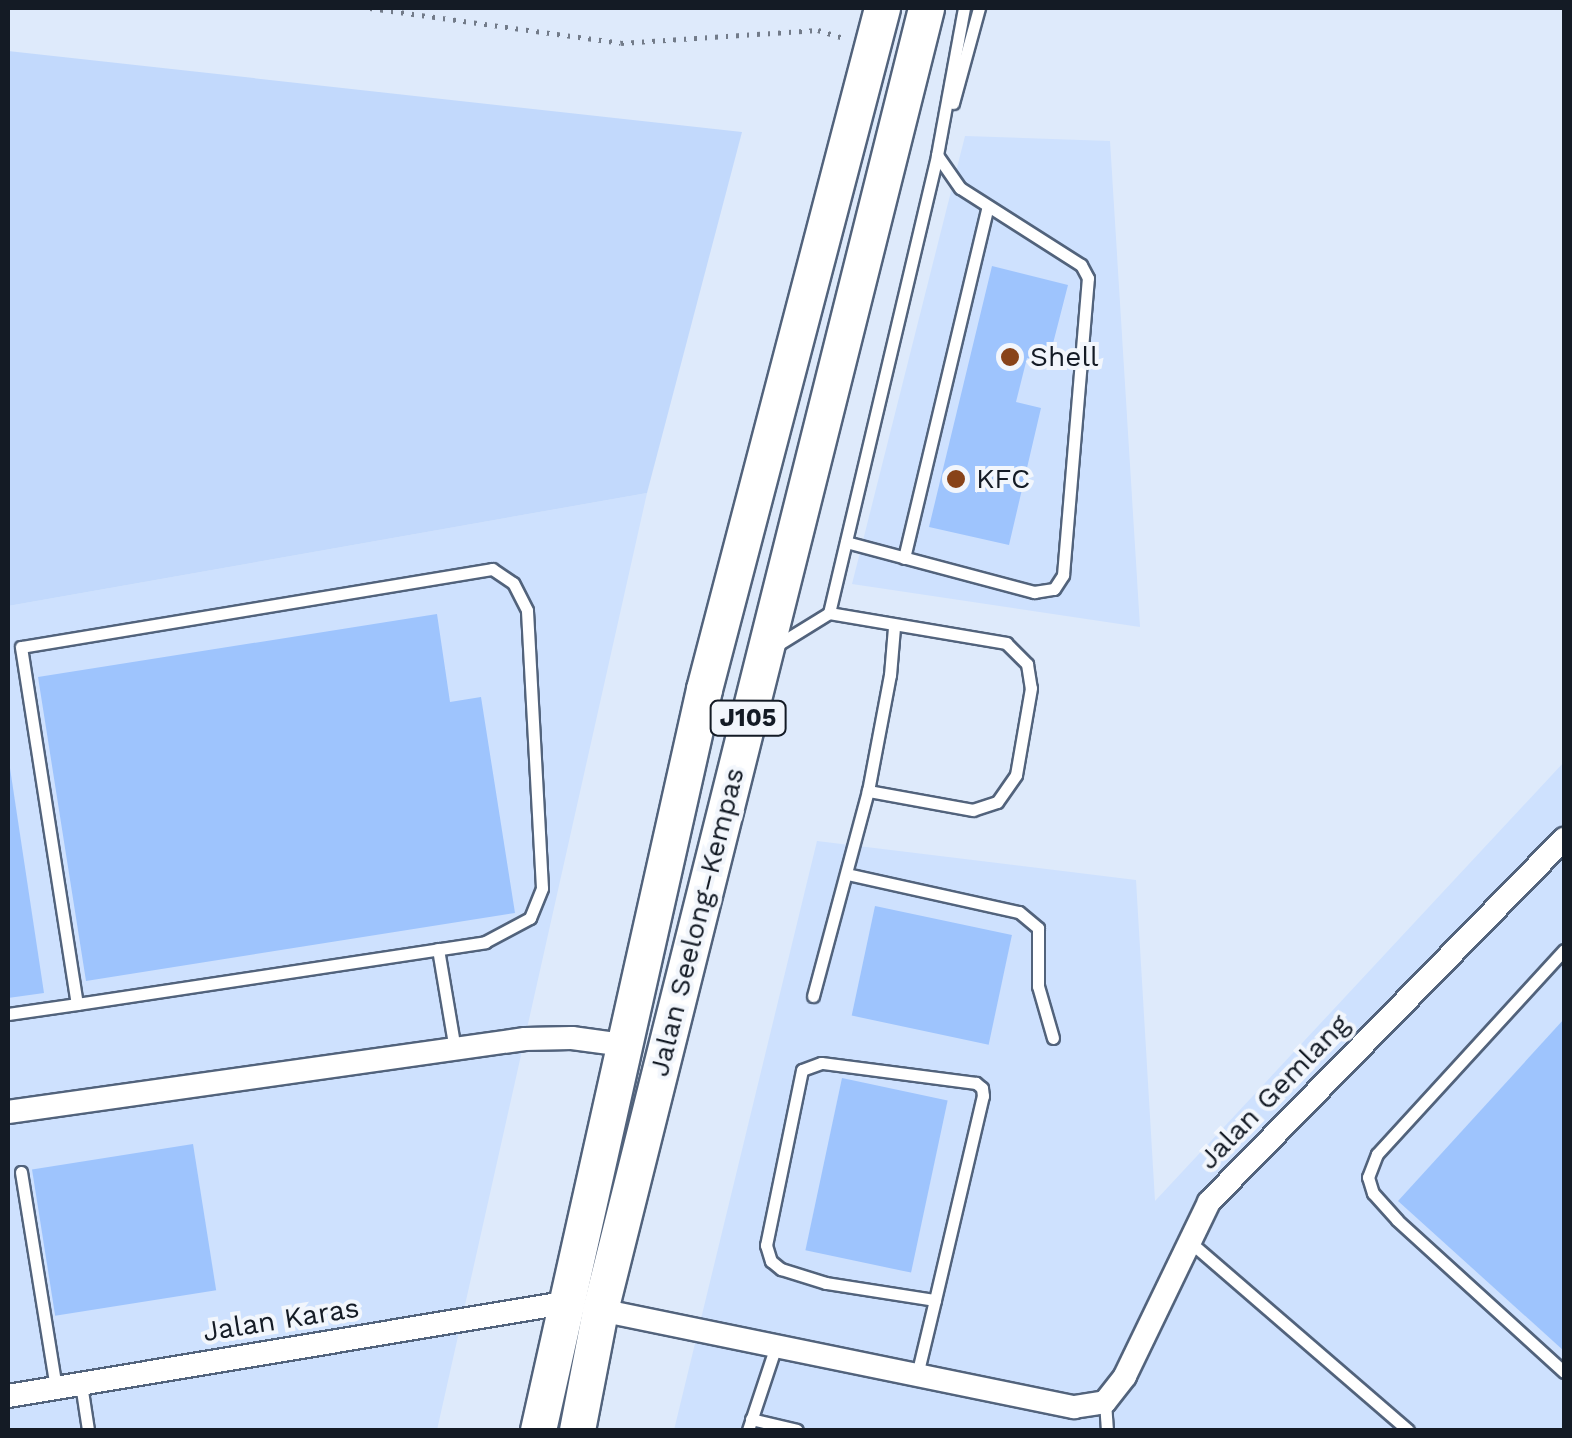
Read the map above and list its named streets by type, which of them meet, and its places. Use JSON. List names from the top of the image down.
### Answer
{
  "streets": {
    "main road": ["J105", "Jalan Seelong–Kempas"],
    "street": ["Jalan Gemlang", "Jalan Karas"]
  },
  "crossings": [
    ["Jalan Seelong–Kempas", "Jalan Karas"]
  ],
  "places": ["Shell", "KFC"]
}
